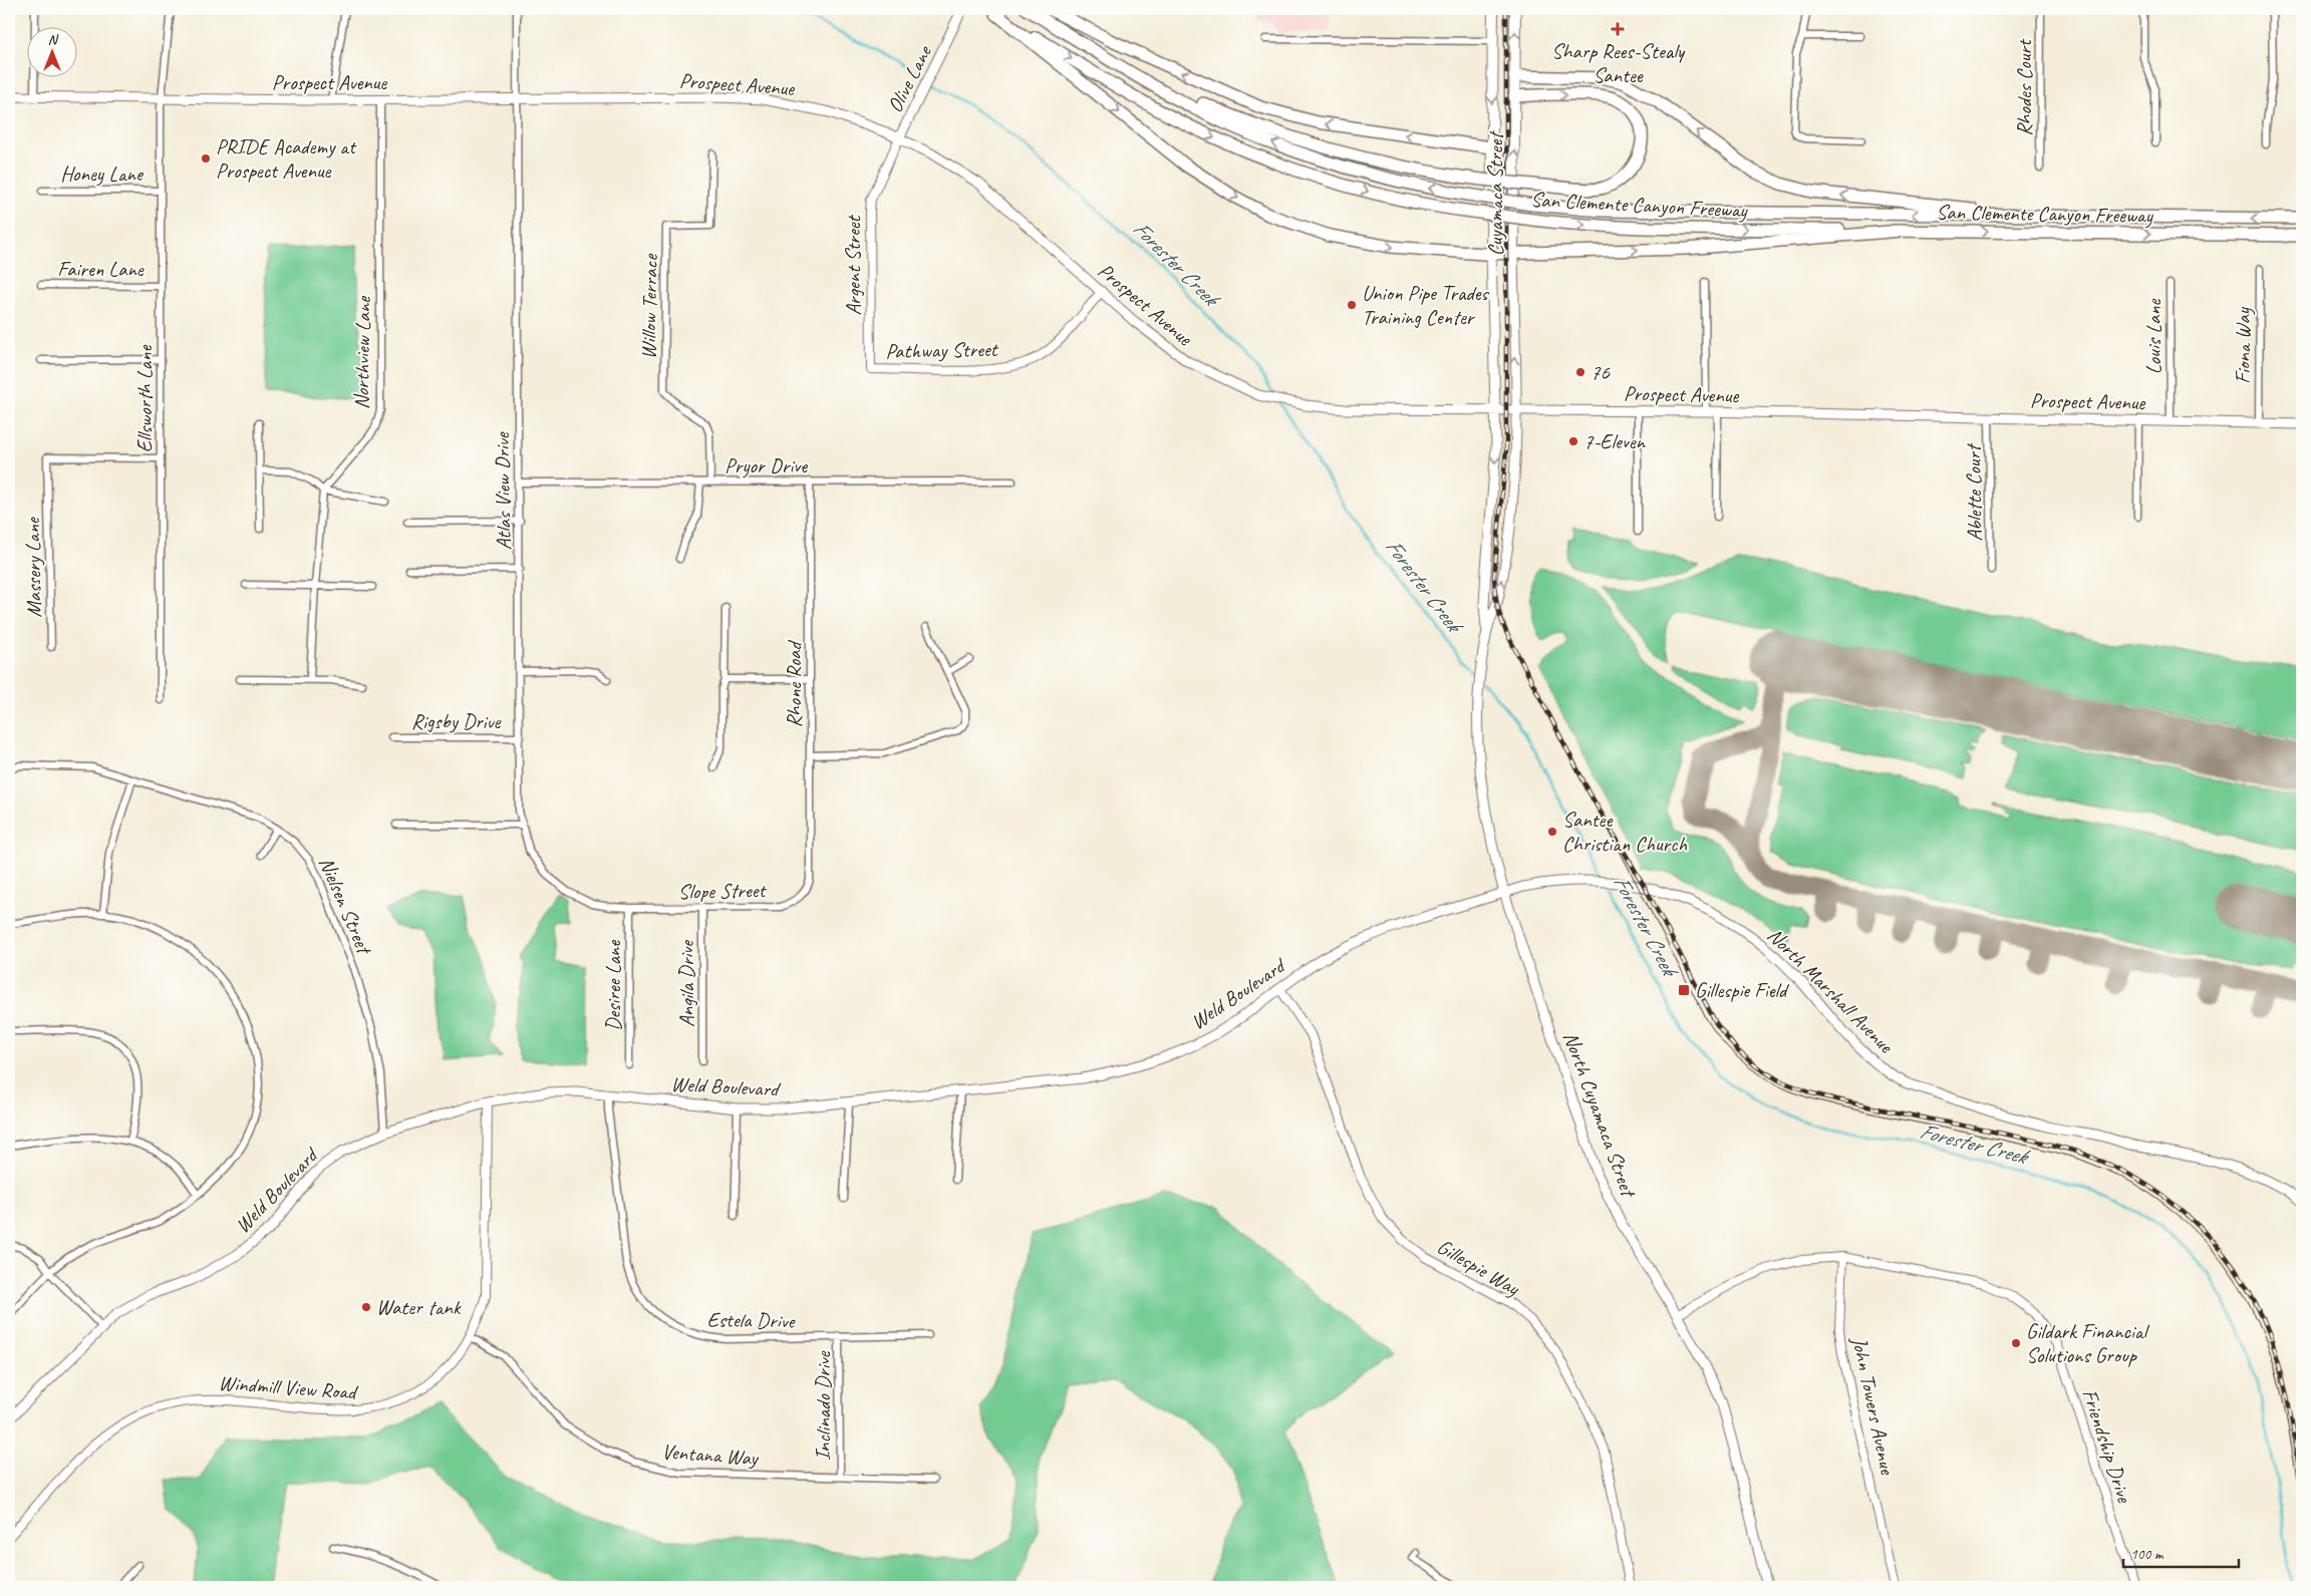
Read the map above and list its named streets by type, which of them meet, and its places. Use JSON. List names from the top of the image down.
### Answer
{
  "streets": {
    "highway": ["San Clemente Canyon Freeway"],
    "main road": [
      "Olive Lane",
      "Prospect Avenue",
      "Cuyamaca Street",
      "North Marshall Avenue",
      "Weld Boulevard",
      "North Cuyamaca Street"
    ],
    "street": [
      "Rhodes Court",
      "Honey Lane",
      "Argent Street",
      "Fairen Lane",
      "Willow Terrace",
      "Louis Lane",
      "Fiona Way",
      "Pathway Street",
      "Northview Lane",
      "Ellsworth Lane",
      "Pryor Drive",
      "Atlas View Drive",
      "Ablette Court",
      "Massery Lane",
      "Rhone Road",
      "Rigsby Drive",
      "Slope Street",
      "Nielsen Street",
      "Angila Drive",
      "Desiree Lane",
      "Gillespie Way",
      "Estela Drive",
      "Windmill View Road",
      "John Towers Avenue",
      "Inclinado Drive",
      "Friendship Drive",
      "Ventana Way"
    ]
  },
  "crossings": [
    ["Olive Lane", "Prospect Avenue"],
    ["Olive Lane", "Argent Street"],
    ["Prospect Avenue", "Cuyamaca Street"],
    ["Prospect Avenue", "Argent Street"],
    ["Prospect Avenue", "Louis Lane"],
    ["Prospect Avenue", "Fiona Way"],
    ["Prospect Avenue", "Pathway Street"],
    ["Prospect Avenue", "Northview Lane"],
    ["Prospect Avenue", "Ellsworth Lane"],
    ["Prospect Avenue", "Atlas View Drive"],
    ["Prospect Avenue", "Ablette Court"],
    ["Prospect Avenue", "North Cuyamaca Street"],
    ["Honey Lane", "Ellsworth Lane"],
    ["Cuyamaca Street", "North Cuyamaca Street"],
    ["Argent Street", "Pathway Street"],
    ["Fairen Lane", "Ellsworth Lane"],
    ["Willow Terrace", "Pryor Drive"],
    ["Ellsworth Lane", "Massery Lane"],
    ["Pryor Drive", "Atlas View Drive"],
    ["Pryor Drive", "Rhone Road"],
    ["Atlas View Drive", "Rigsby Drive"],
    ["Atlas View Drive", "Slope Street"],
    ["Atlas View Drive", "Desiree Lane"],
    ["Rhone Road", "Slope Street"],
    ["Slope Street", "Angila Drive"],
    ["Slope Street", "Desiree Lane"],
    ["Nielsen Street", "Weld Boulevard"],
    ["North Marshall Avenue", "Weld Boulevard"],
    ["North Marshall Avenue", "North Cuyamaca Street"],
    ["Weld Boulevard", "North Cuyamaca Street"],
    ["Weld Boulevard", "Gillespie Way"],
    ["Weld Boulevard", "Estela Drive"],
    ["Weld Boulevard", "Windmill View Road"],
    ["Estela Drive", "Inclinado Drive"],
    ["Windmill View Road", "Ventana Way"],
    ["John Towers Avenue", "Friendship Drive"],
    ["Inclinado Drive", "Ventana Way"]
  ],
  "water": ["Forester Creek"],
  "places": {
    "health": ["Sharp Rees-Stealy Santee"],
    "other": [
      "PRIDE Academy at Prospect Avenue",
      "Union Pipe Trades Training Center",
      "76",
      "7-Eleven",
      "Santee Christian Church",
      "Water tank",
      "Gildark Financial Solutions Group"
    ],
    "transit": ["Gillespie Field"]
  },
  "scale_bar": "100 m",
  "north": "top"
}
